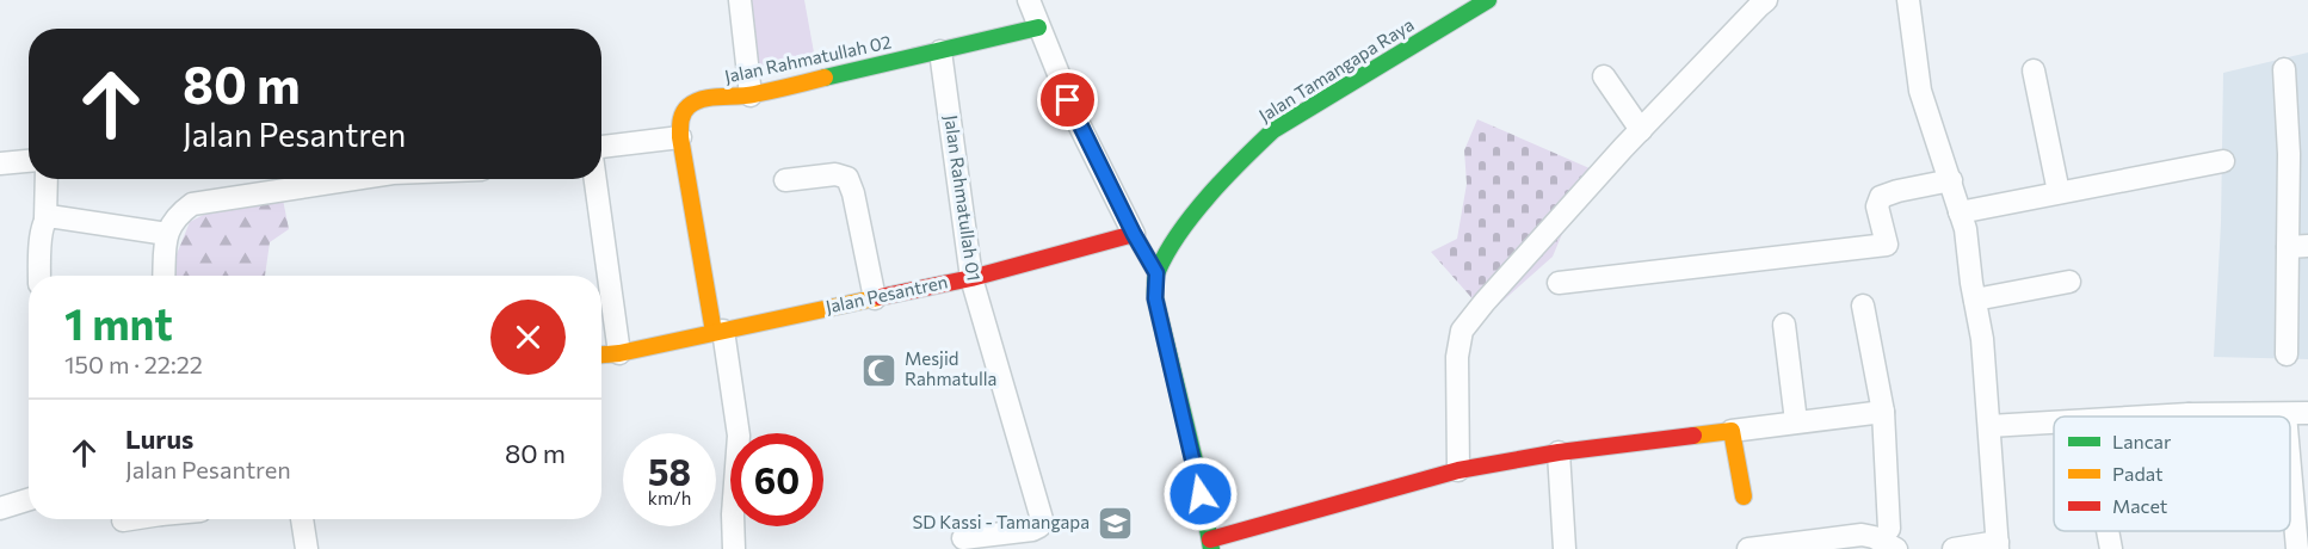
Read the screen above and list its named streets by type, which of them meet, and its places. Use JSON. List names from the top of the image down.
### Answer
{
  "streets": {
    "street": [
      "Jalan Rahmatullah 02",
      "Jalan Tamangapa Raya",
      "Jalan Rahmatullah 01",
      "Jalan Pesantren"
    ]
  },
  "crossings": [
    ["Jalan Rahmatullah 02", "Jalan Rahmatullah 01"],
    ["Jalan Rahmatullah 02", "Jalan Pesantren"],
    ["Jalan Rahmatullah 01", "Jalan Pesantren"]
  ],
  "places": {
    "mosque": ["Mesjid Rahmatulla"],
    "school or university": ["SD Kassi - Tamangapa"]
  },
  "legend": ["Lancar", "Padat", "Macet"],
  "page": {
    "turn": ["80 m", "Jalan Pesantren"],
    "heading": ["1 mnt", "150 m · 22:22"],
    "list": [
      {
        "name": "Lurus",
        "note": "Jalan Pesantren",
        "value": "80 m"
      }
    ],
    "speed": "58 km/h",
    "limit": "60"
  }
}
